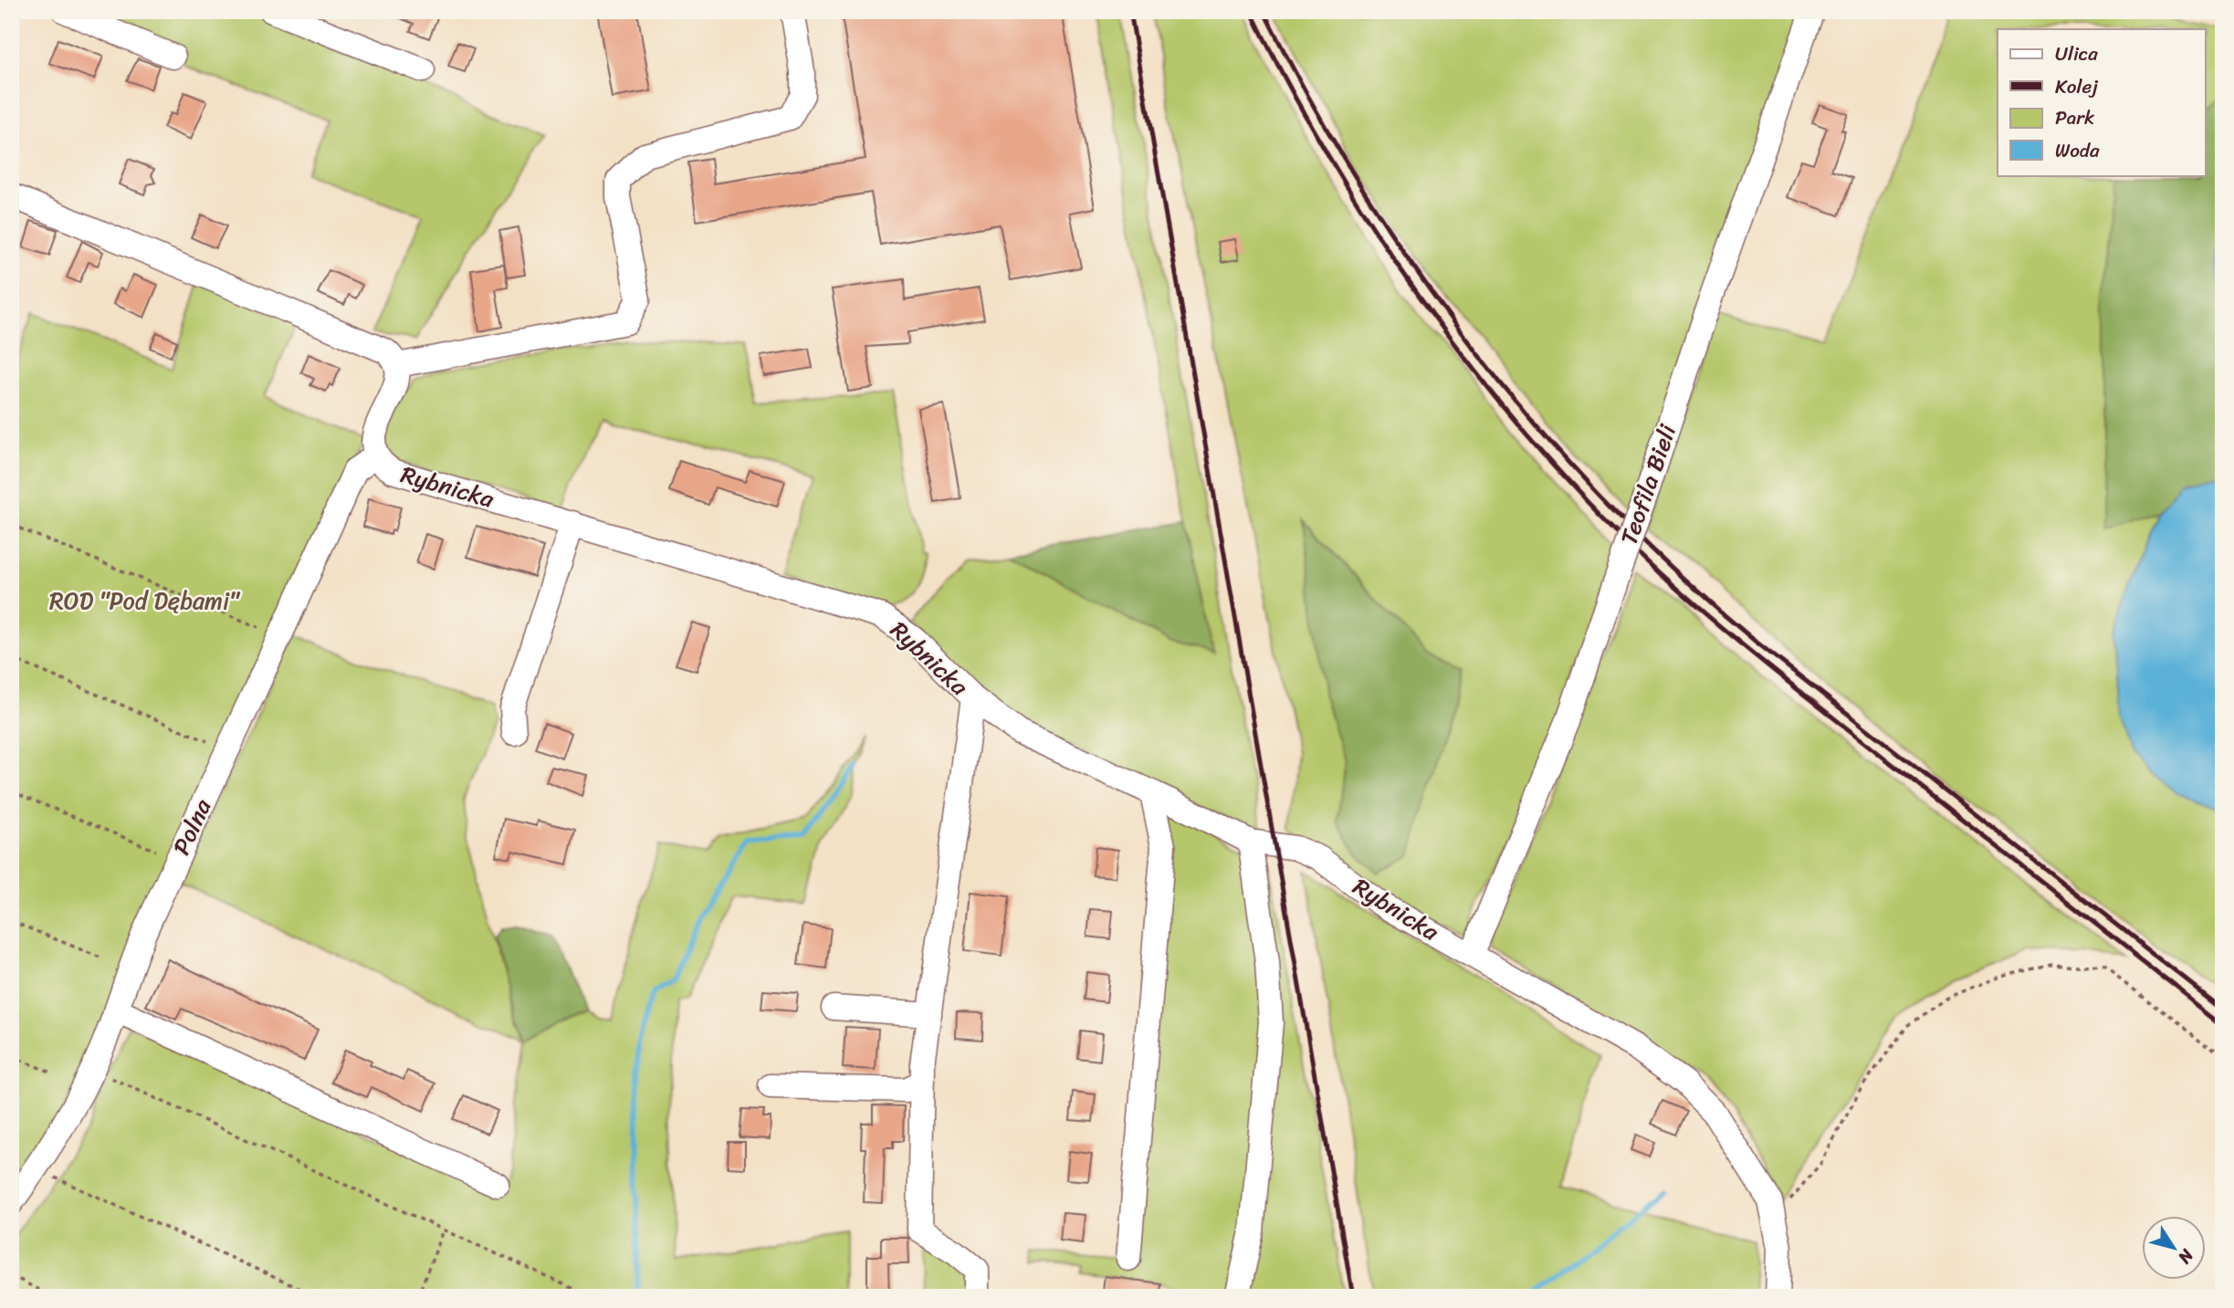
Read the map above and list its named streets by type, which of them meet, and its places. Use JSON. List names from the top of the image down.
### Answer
{
  "streets": {
    "street": ["Teofila Bieli", "Rybnicka", "Polna"]
  },
  "crossings": [
    ["Teofila Bieli", "Rybnicka"],
    ["Rybnicka", "Polna"]
  ],
  "parks": ["ROD \"Pod Dębami\""],
  "legend": [
    "Ulica",
    "Kolej",
    "Park",
    "Woda"
  ],
  "north": "bottom right"
}
